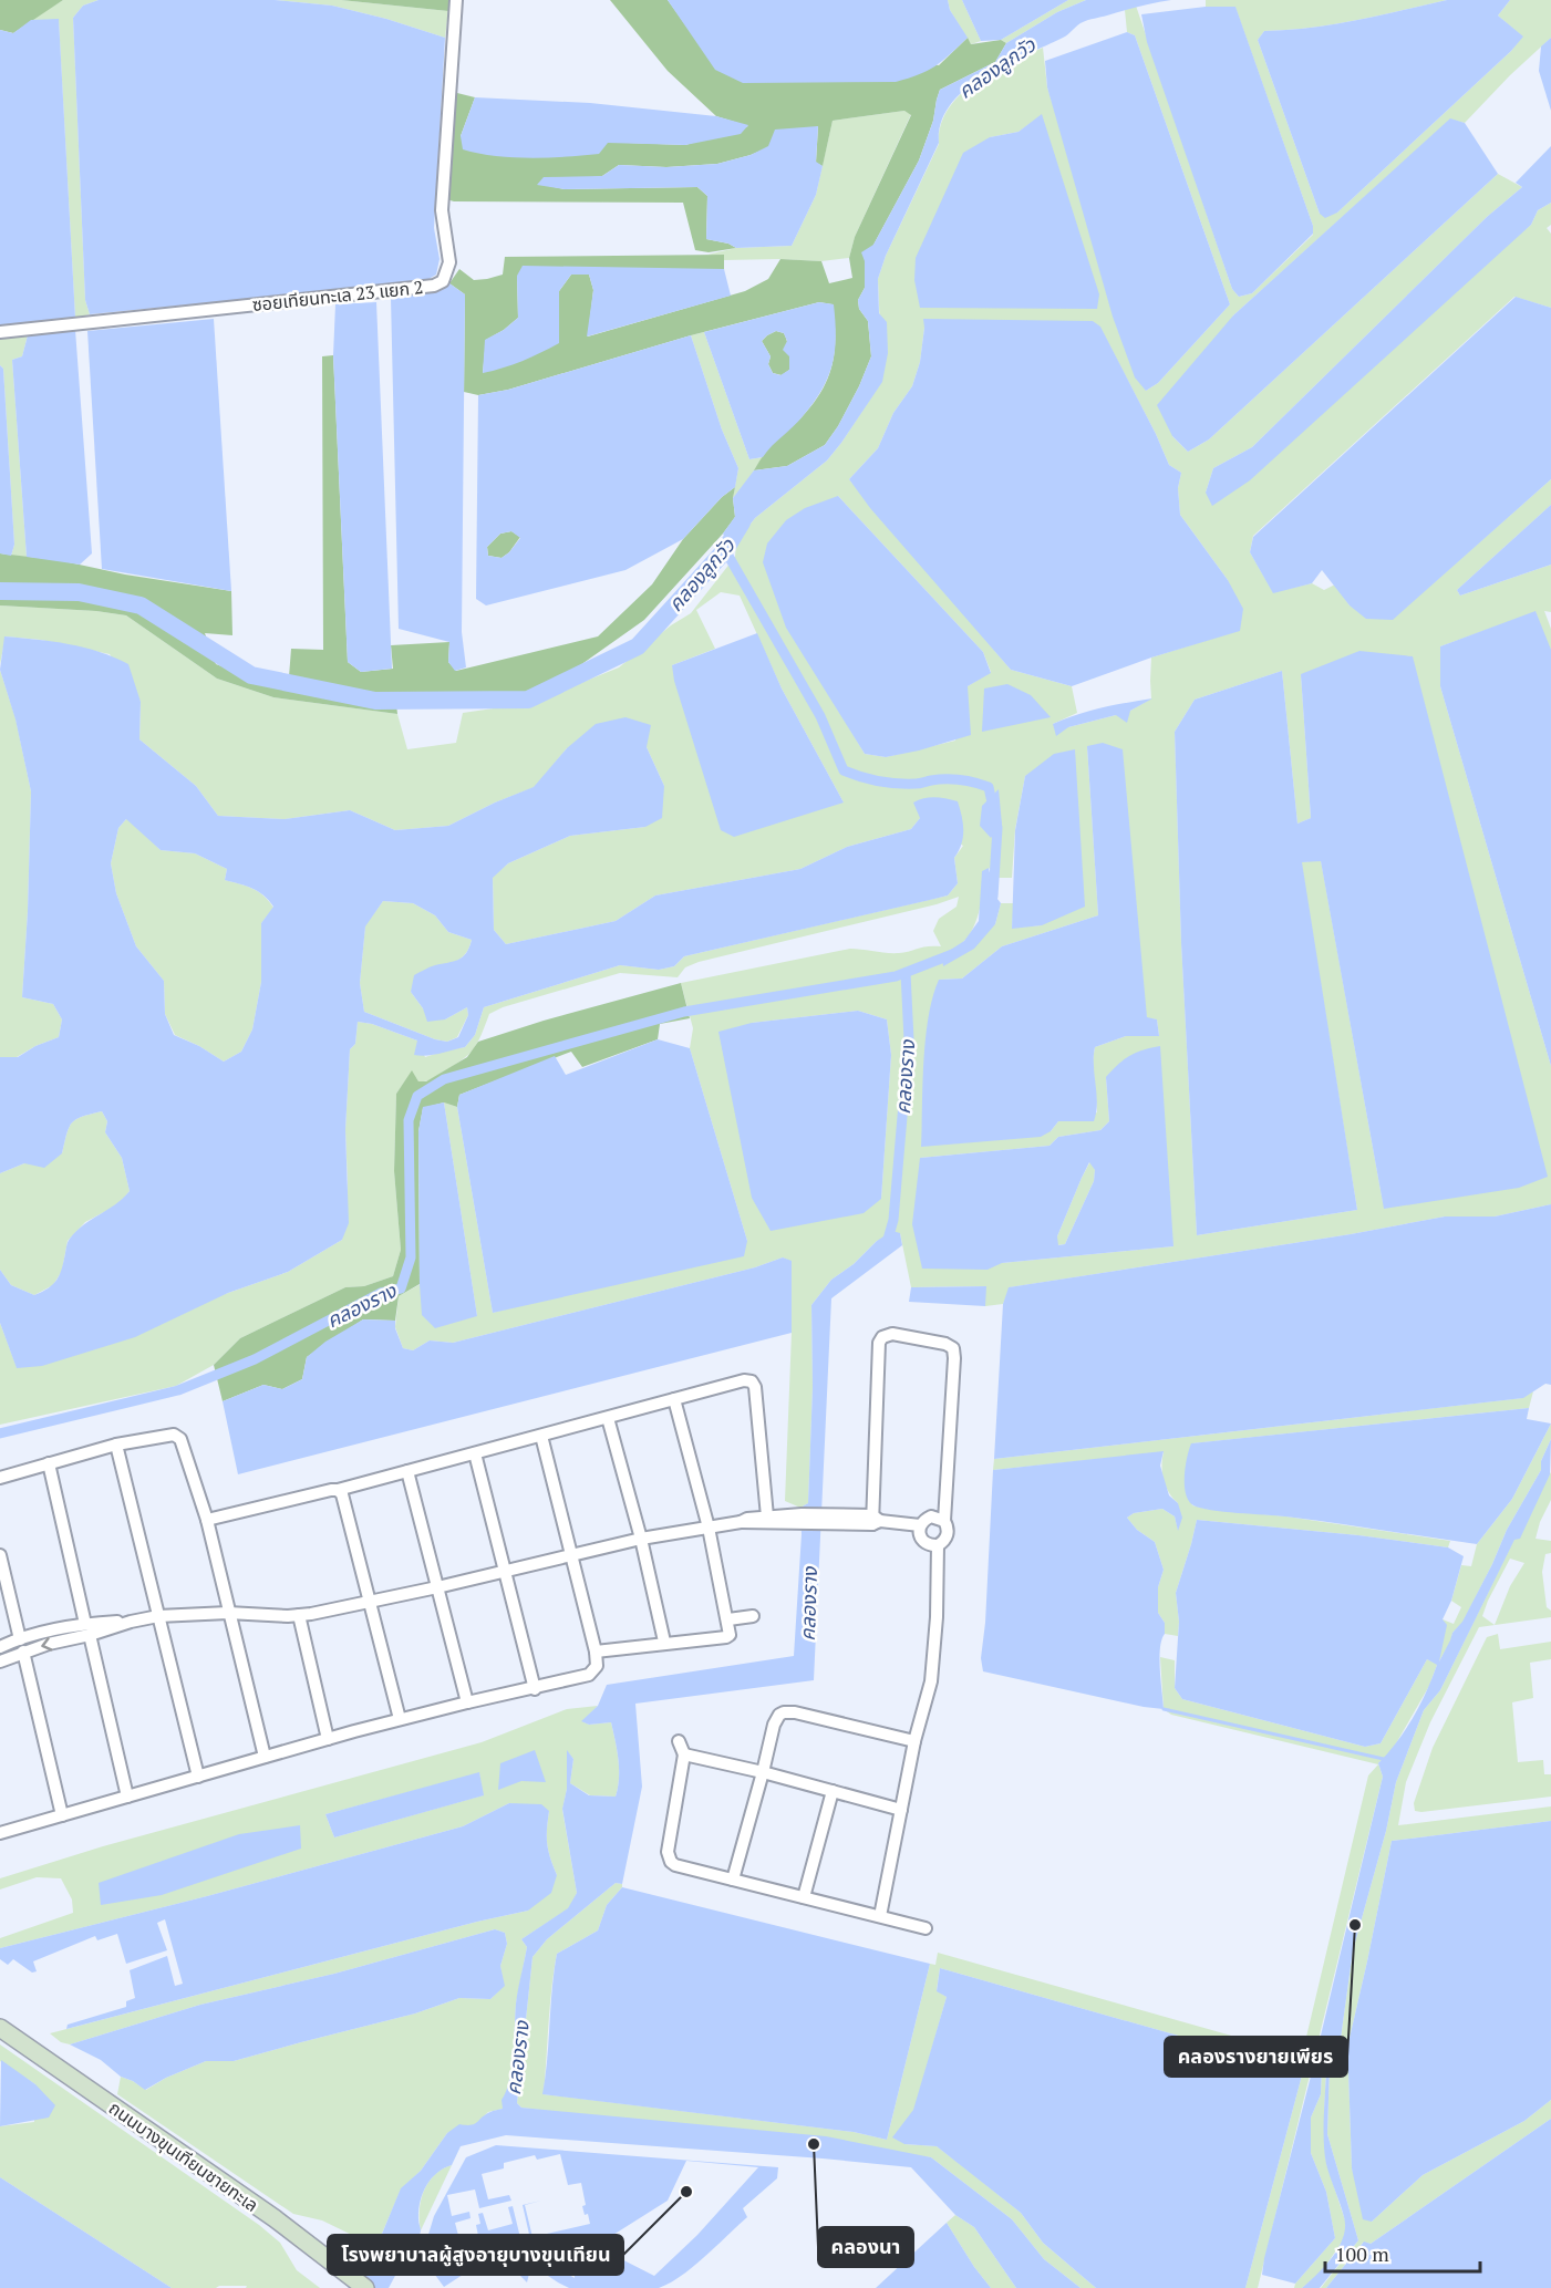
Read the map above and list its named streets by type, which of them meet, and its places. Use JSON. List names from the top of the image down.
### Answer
{
  "streets": {
    "main road": ["ถนนบางขุนเทียนชายทะเล"],
    "street": ["ซอยเทียนทะเล 23 แยก 2"]
  },
  "water": ["คลองลูกวัว", "คลองราง"],
  "places": ["คลองรางยายเพียร", "คลองนา", "โรงพยาบาลผู้สูงอายุบางขุนเทียน"],
  "scale_bar": "100 m"
}
